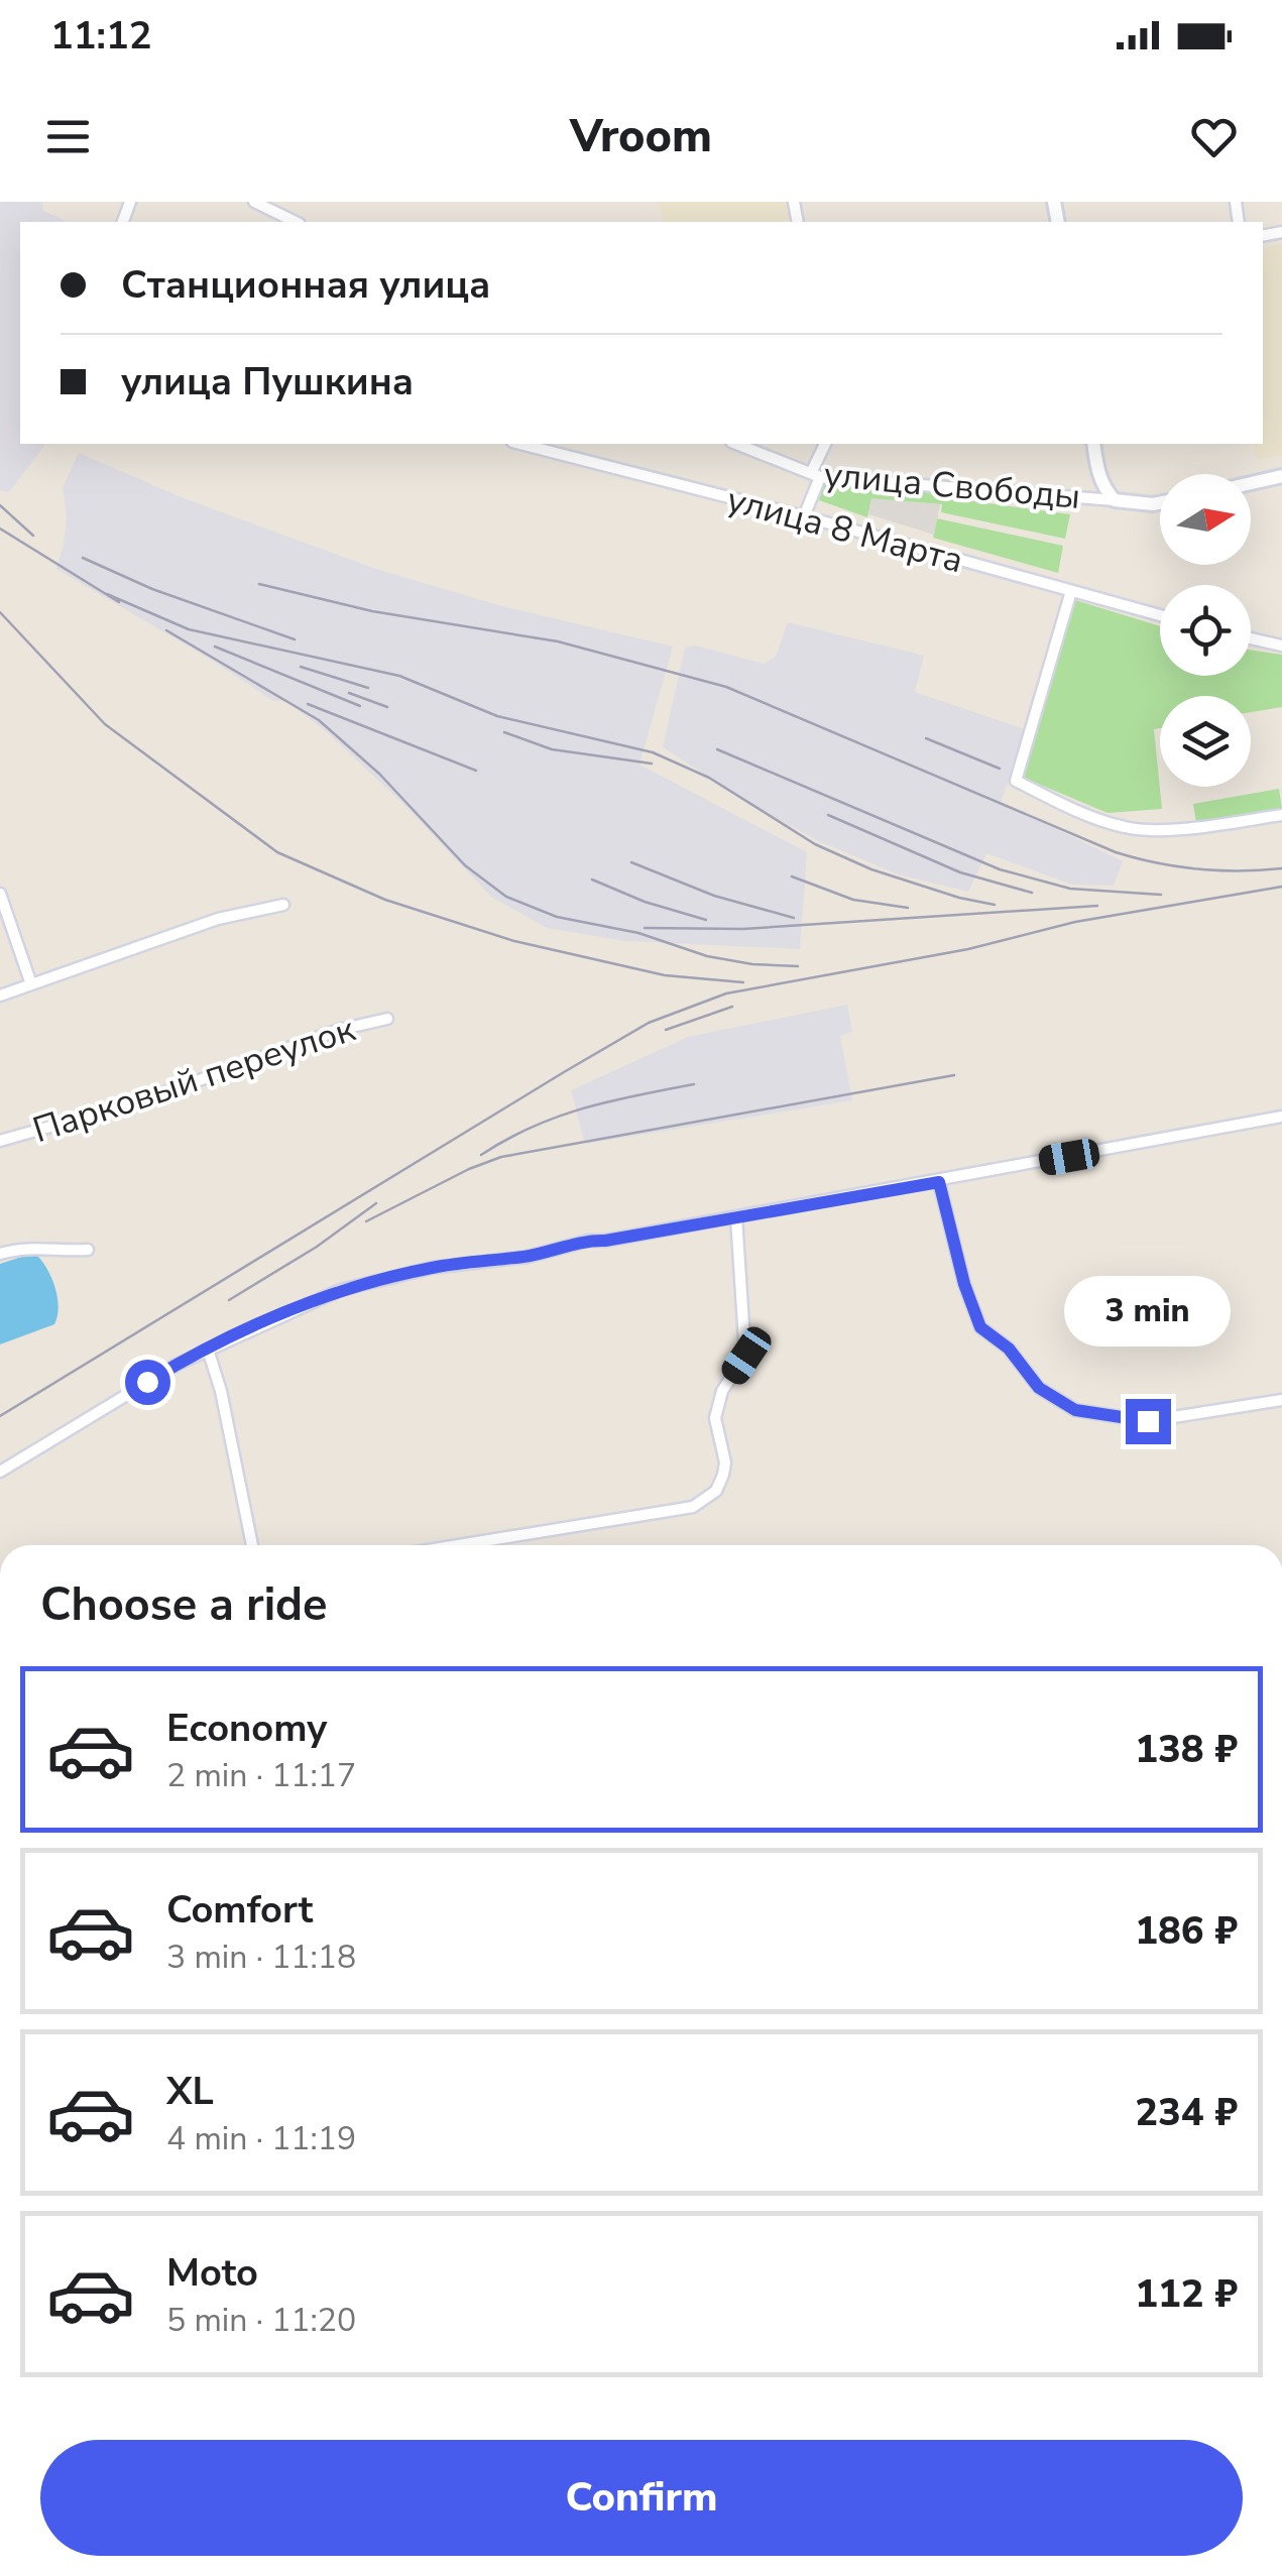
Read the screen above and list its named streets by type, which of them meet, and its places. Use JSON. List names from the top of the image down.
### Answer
{
  "streets": {
    "street": ["улица Свободы", "улица 8 Марта", "Парковый переулок"]
  },
  "north": "right",
  "page": {
    "status": "11:12",
    "header": "Vroom",
    "banner": ["Станционная улица", "улица Пушкина"],
    "bubble": "3 min",
    "heading": "Choose a ride",
    "list": [
      {
        "name": "Economy",
        "note": "2 min · 11:17",
        "value": "138 ₽"
      },
      {
        "name": "Comfort",
        "note": "3 min · 11:18",
        "value": "186 ₽"
      },
      {
        "name": "XL",
        "note": "4 min · 11:19",
        "value": "234 ₽"
      },
      {
        "name": "Moto",
        "note": "5 min · 11:20",
        "value": "112 ₽"
      }
    ],
    "buttons": "Confirm"
  }
}
